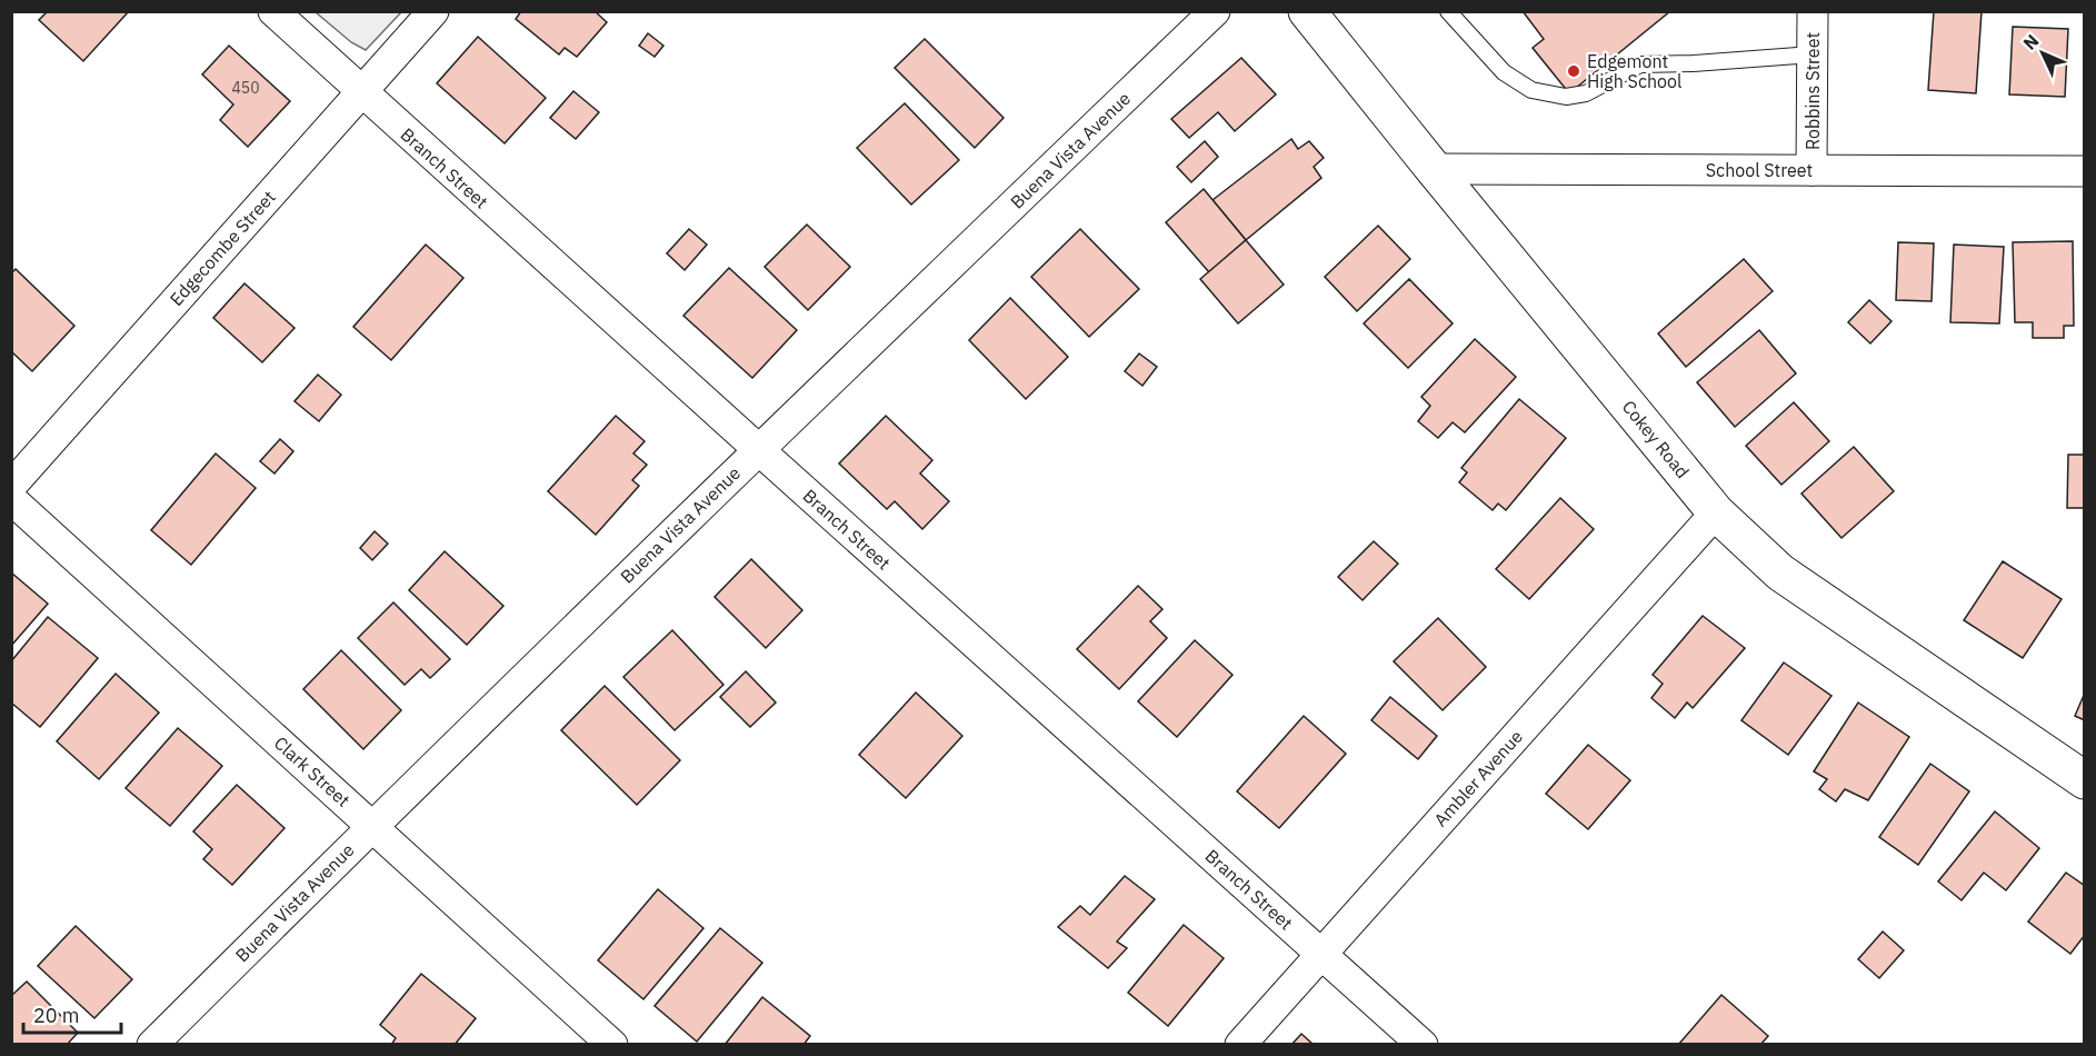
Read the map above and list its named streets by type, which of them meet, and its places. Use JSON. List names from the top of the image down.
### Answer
{
  "streets": {
    "street": [
      "Robbins Street",
      "Buena Vista Avenue",
      "Branch Street",
      "School Street",
      "Edgecombe Street",
      "Cokey Road",
      "Clark Street",
      "Ambler Avenue"
    ]
  },
  "crossings": [
    ["Robbins Street", "School Street"],
    ["Buena Vista Avenue", "Branch Street"],
    ["Buena Vista Avenue", "Clark Street"],
    ["Branch Street", "Edgecombe Street"],
    ["Branch Street", "Ambler Avenue"],
    ["School Street", "Cokey Road"],
    ["Cokey Road", "Ambler Avenue"]
  ],
  "places": ["Edgemont High School"],
  "house_numbers": ["450"],
  "scale_bar": "20 m",
  "north": "top left"
}
